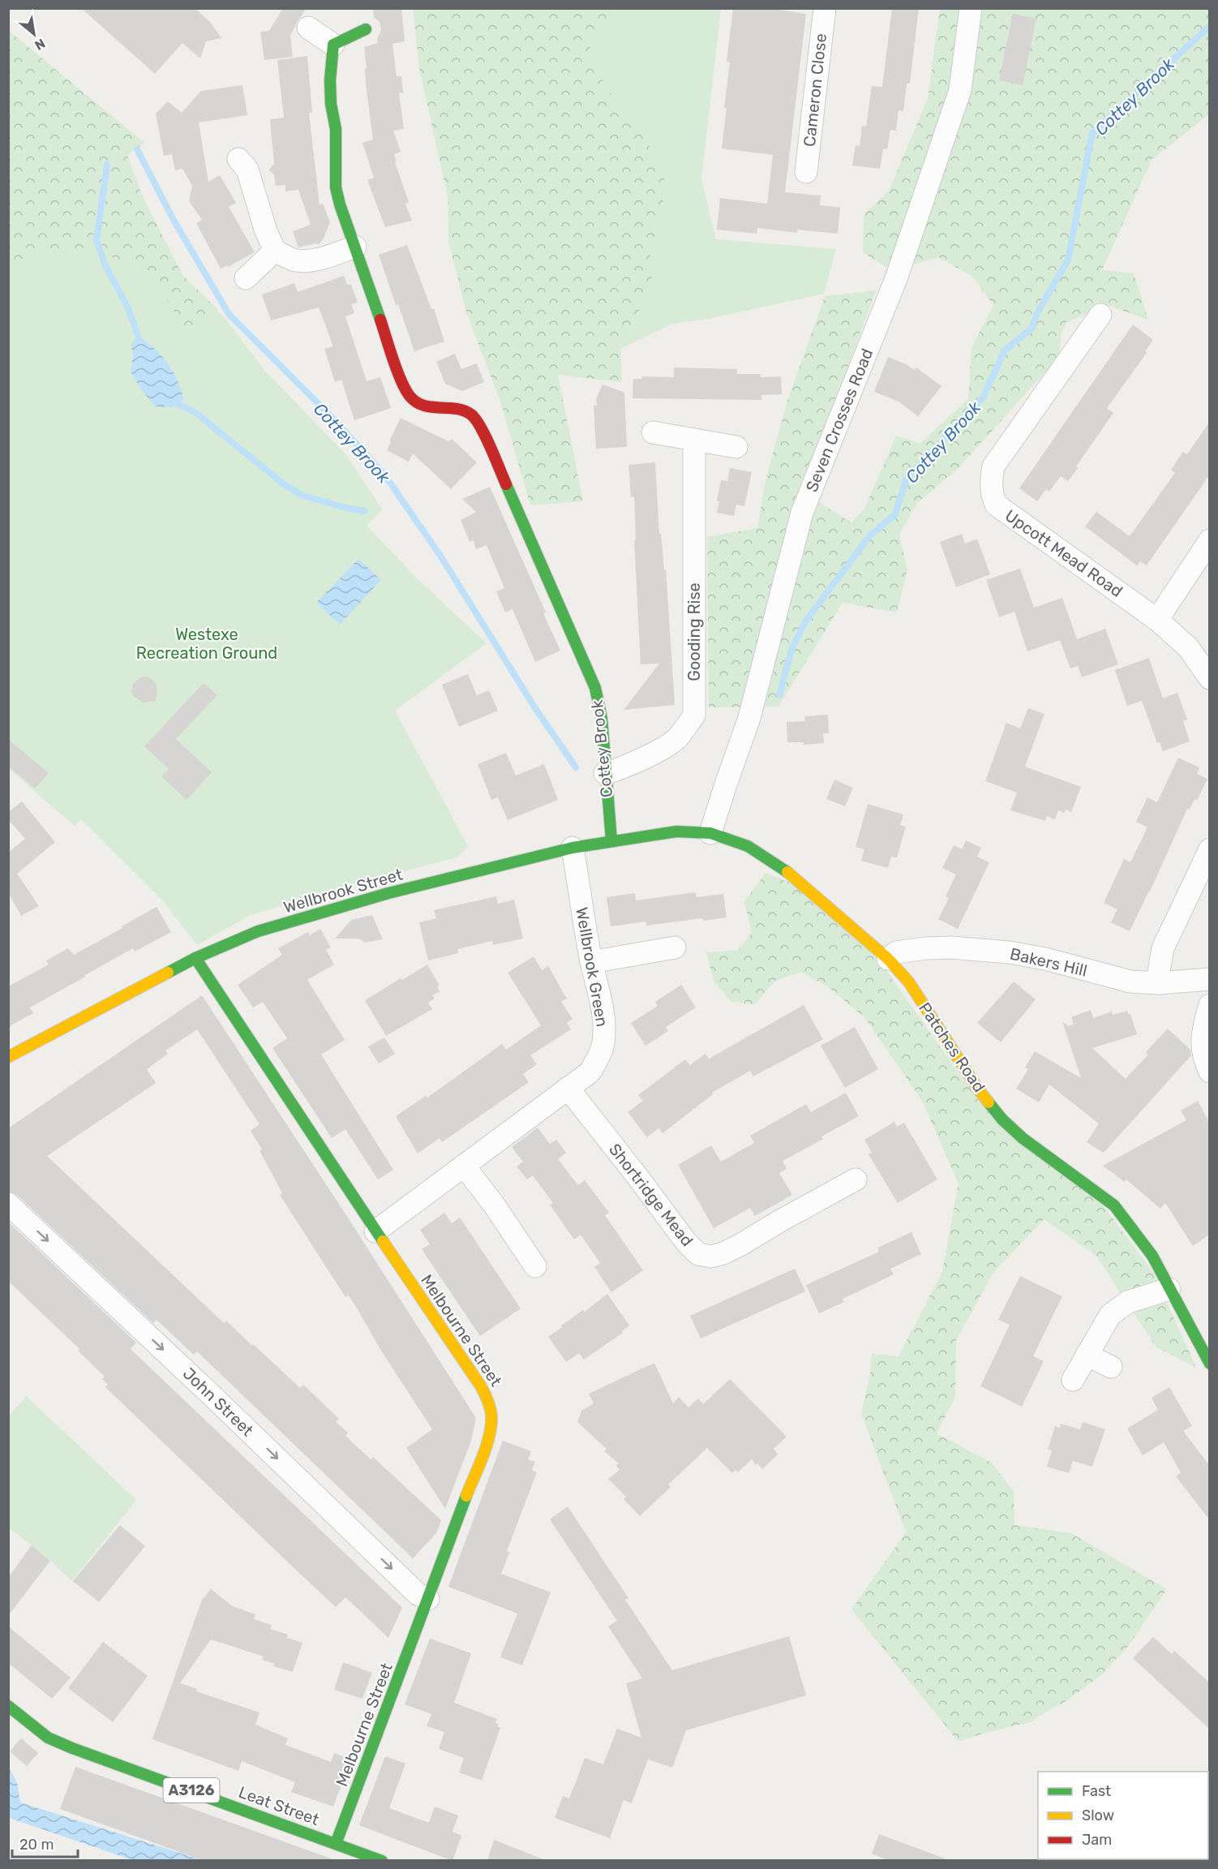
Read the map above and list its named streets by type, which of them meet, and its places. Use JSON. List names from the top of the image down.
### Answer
{
  "streets": {
    "street": [
      "Cameron Close",
      "Seven Crosses Road",
      "Upcott Mead Road",
      "Gooding Rise",
      "Cottey Brook",
      "Wellbrook Street",
      "Bakers Hill",
      "Wellbrook Green",
      "Patches Road",
      "Shortridge Mead",
      "Melbourne Street",
      "John Street",
      "A3126",
      "Leat Street"
    ]
  },
  "crossings": [
    ["Seven Crosses Road", "Wellbrook Street"],
    ["Seven Crosses Road", "Patches Road"],
    ["Gooding Rise", "Cottey Brook"],
    ["Cottey Brook", "Wellbrook Street"],
    ["Wellbrook Street", "Wellbrook Green"],
    ["Wellbrook Street", "Patches Road"],
    ["Wellbrook Street", "Melbourne Street"],
    ["Bakers Hill", "Patches Road"],
    ["Wellbrook Green", "Shortridge Mead"],
    ["Wellbrook Green", "Melbourne Street"],
    ["Melbourne Street", "John Street"],
    ["Melbourne Street", "Leat Street"]
  ],
  "one_way": ["John Street"],
  "water": ["Cottey Brook"],
  "parks": ["Westexe Recreation Ground"],
  "legend": ["Fast", "Slow", "Jam"],
  "scale_bar": "20 m",
  "north": "bottom right"
}
